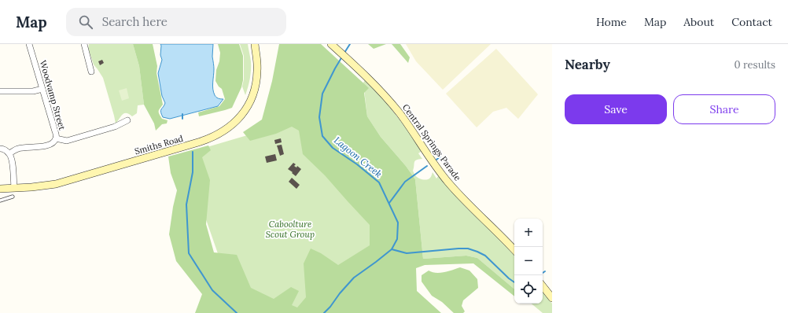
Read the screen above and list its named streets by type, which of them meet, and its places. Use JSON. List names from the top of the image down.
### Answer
{
  "streets": {
    "main road": ["Central Springs Parade", "Smiths Road"],
    "street": ["Woodvamp Street"]
  },
  "water": ["Lagoon Creek"],
  "parks": ["Caboolture Scout Group"],
  "page": {
    "header": "Map",
    "search": "Search here",
    "nav": [
      "Home",
      "Map",
      "About",
      "Contact"
    ],
    "heading": ["Nearby", "0 results"],
    "buttons": ["Save", "Share"],
    "map_buttons": ["+", "−"]
  }
}
